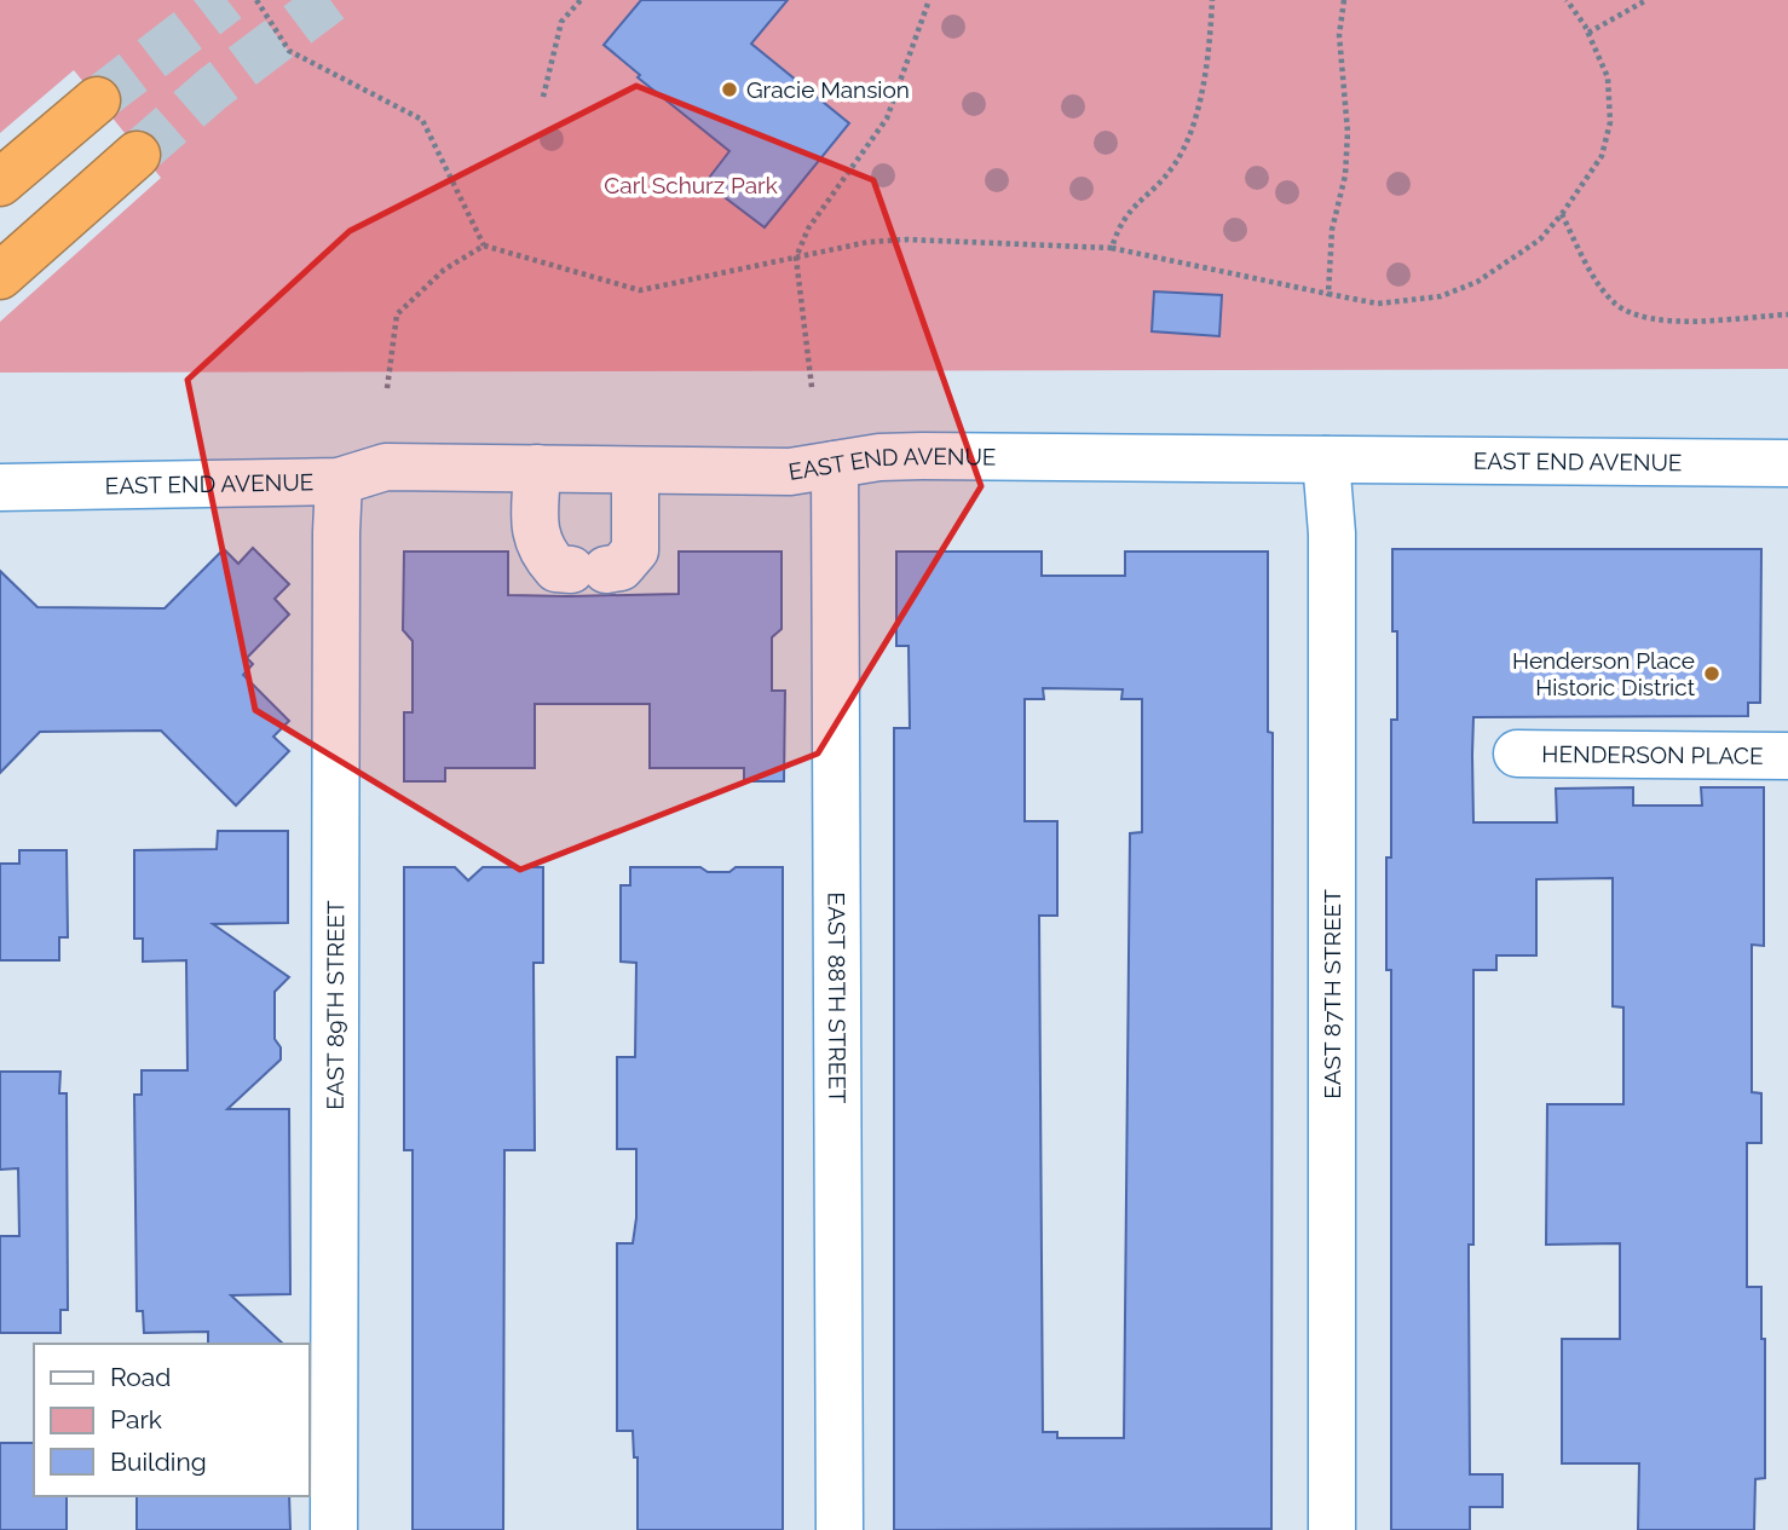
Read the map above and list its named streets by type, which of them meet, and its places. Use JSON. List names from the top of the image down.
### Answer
{
  "streets": {
    "street": [
      "EAST END AVENUE",
      "HENDERSON PLACE",
      "EAST 87TH STREET",
      "EAST 88TH STREET",
      "EAST 89TH STREET"
    ]
  },
  "crossings": [
    ["EAST END AVENUE", "EAST 87TH STREET"],
    ["EAST END AVENUE", "EAST 88TH STREET"],
    ["EAST END AVENUE", "EAST 89TH STREET"]
  ],
  "parks": ["Carl Schurz Park"],
  "places": ["Gracie Mansion", "Henderson Place Historic District"],
  "legend": ["Road", "Park", "Building"]
}
